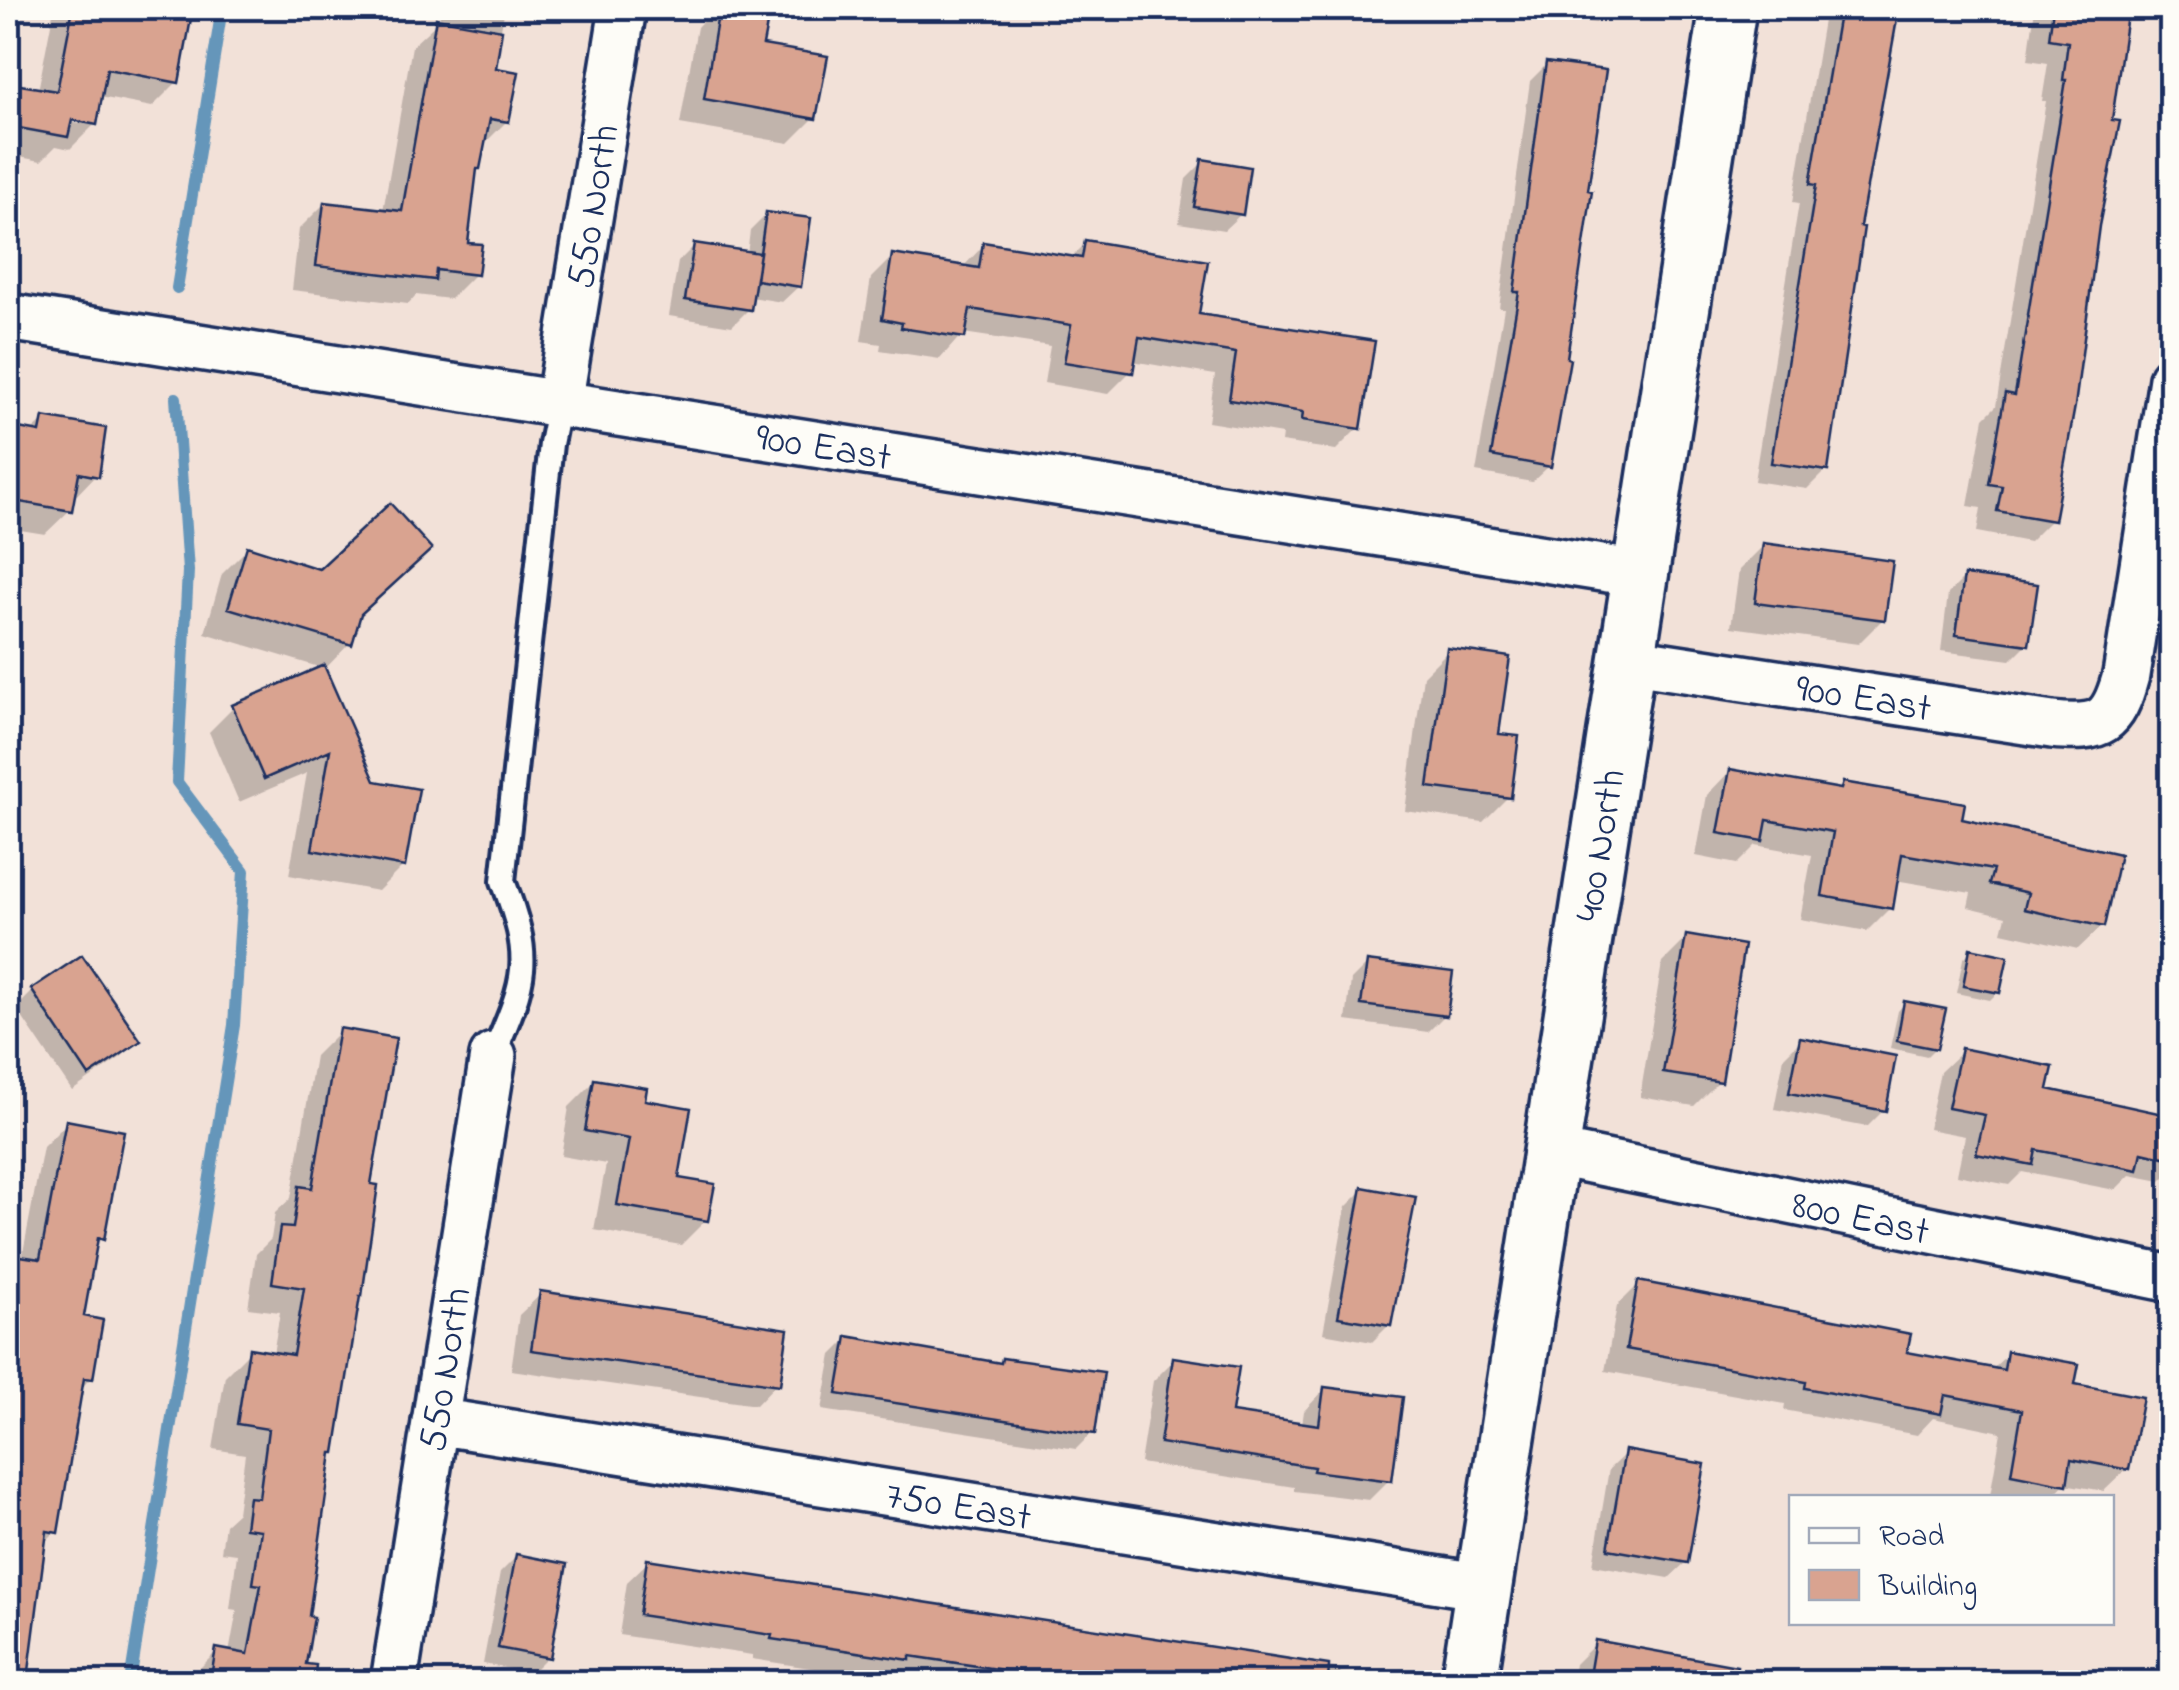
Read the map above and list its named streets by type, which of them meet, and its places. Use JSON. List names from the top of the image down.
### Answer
{
  "streets": {
    "main road": ["400 North"],
    "street": [
      "550 North",
      "900 East",
      "800 East",
      "750 East"
    ]
  },
  "crossings": [
    ["550 North", "900 East"],
    ["550 North", "750 East"],
    ["900 East", "400 North"],
    ["400 North", "800 East"],
    ["400 North", "750 East"]
  ],
  "legend": ["Road", "Building"]
}
